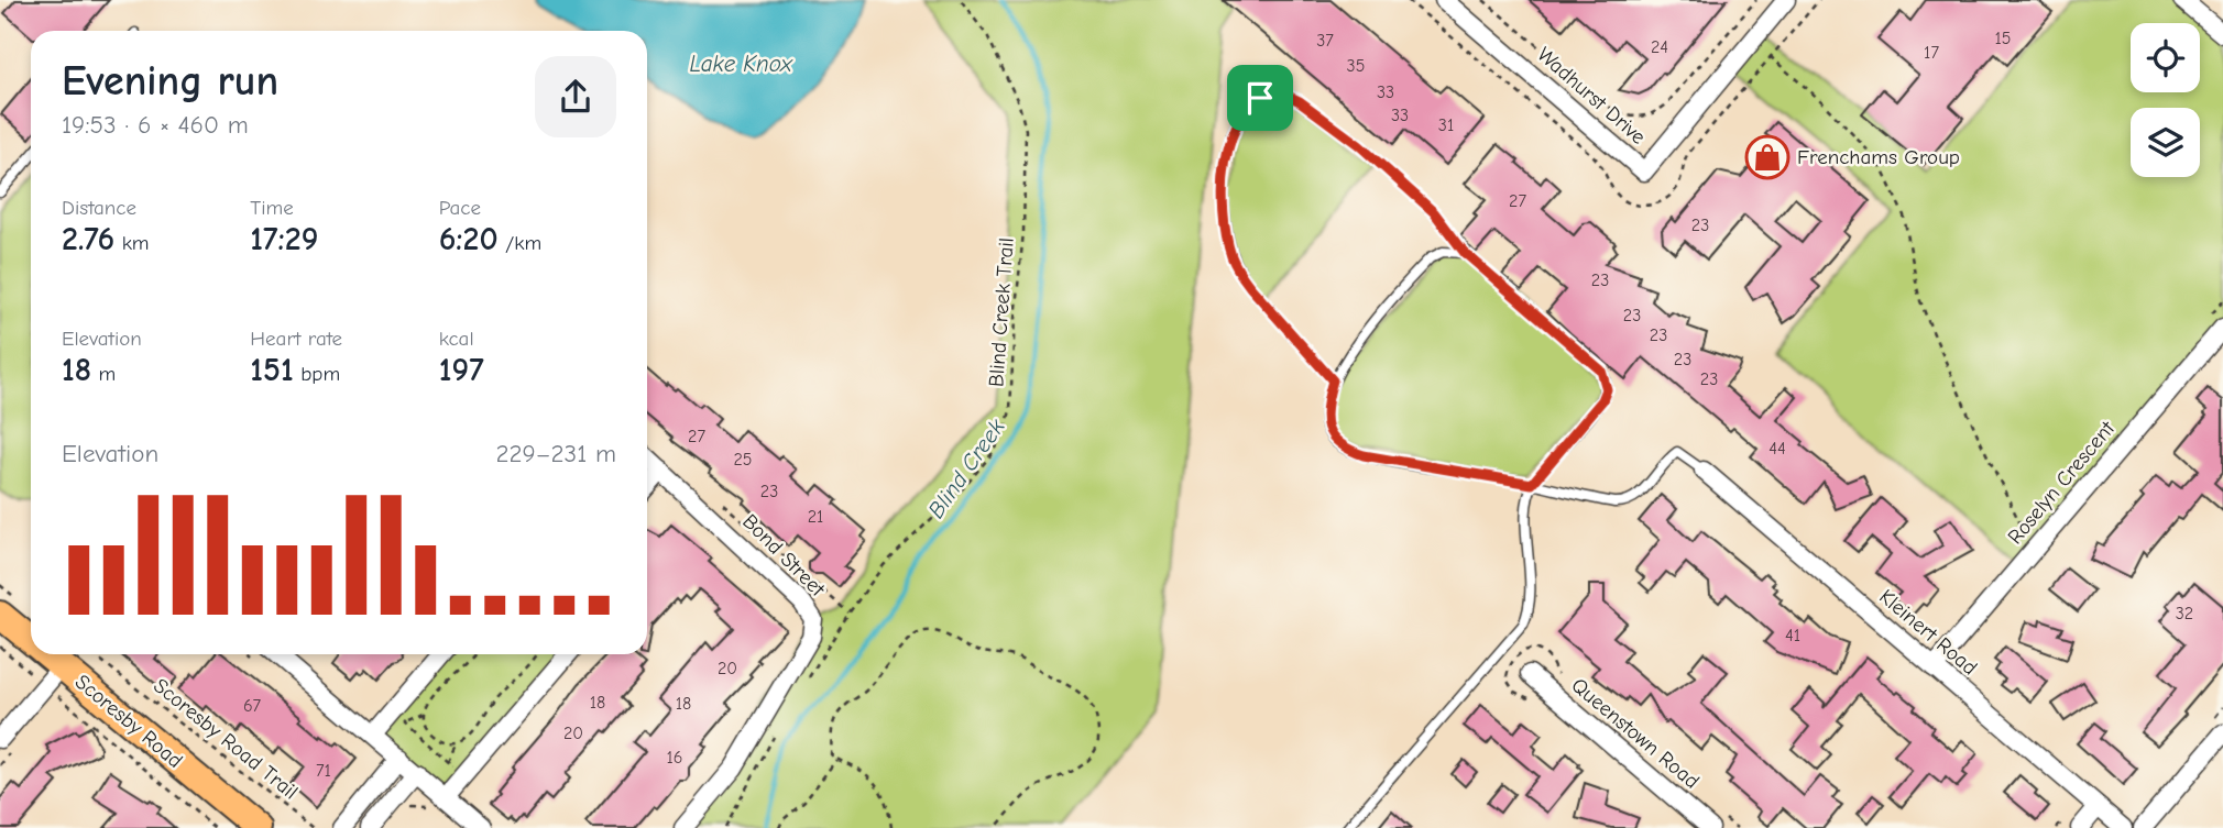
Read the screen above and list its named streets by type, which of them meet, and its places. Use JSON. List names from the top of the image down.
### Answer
{
  "streets": {
    "main road": ["Scoresby Road"],
    "street": [
      "Wadhurst Drive",
      "Roselyn Crescent",
      "Bond Street",
      "Kleinert Road",
      "Queenstown Road"
    ],
    "path": ["Blind Creek Trail", "Scoresby Road Trail"]
  },
  "crossings": [
    ["Roselyn Crescent", "Kleinert Road"]
  ],
  "water": ["Lake Knox", "Blind Creek"],
  "places": {
    "shop": ["Frenchams Group"]
  },
  "house_numbers": [
    "15",
    "37",
    "24",
    "17",
    "35",
    "33",
    "33",
    "31",
    "27",
    "23",
    "23",
    "23",
    "23",
    "23",
    "23",
    "27",
    "44",
    "25",
    "23",
    "21",
    "32",
    "41",
    "20",
    "18",
    "18",
    "67",
    "20",
    "16",
    "71"
  ],
  "page": {
    "heading": ["Evening run", "19:53 · 6 × 460 m"],
    "stats": [
      ["Distance", "2.76 km"],
      ["Time", "17:29"],
      ["Pace", "6:20 /km"],
      ["Elevation", "18 m"],
      ["Heart rate", "151 bpm"],
      ["kcal", "197"]
    ],
    "chart": ["Elevation", "229–231 m"]
  }
}
